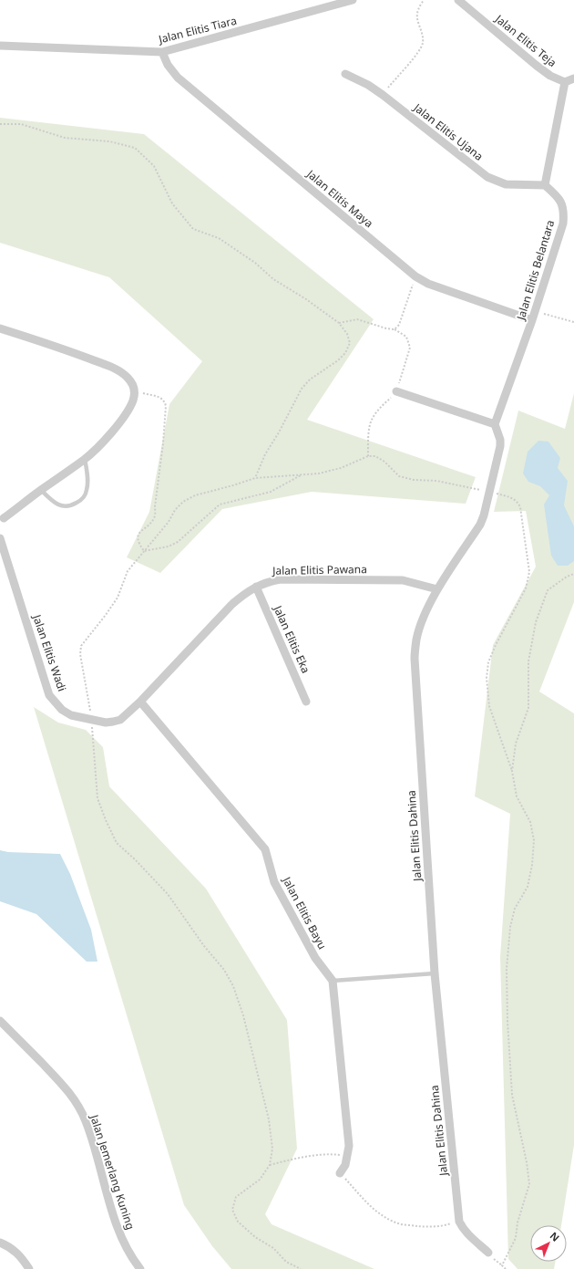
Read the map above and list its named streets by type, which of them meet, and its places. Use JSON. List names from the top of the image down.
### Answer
{
  "streets": {
    "street": [
      "Jalan Elitis Tiara",
      "Jalan Elitis Teja",
      "Jalan Elitis Ujana",
      "Jalan Elitis Maya",
      "Jalan Elitis Belantara",
      "Jalan Elitis Pawana",
      "Jalan Elitis Eka",
      "Jalan Elitis Wadi",
      "Jalan Elitis Dahina",
      "Jalan Elitis Bayu",
      "Jalan Jemerlang Kuning"
    ]
  },
  "crossings": [
    ["Jalan Elitis Tiara", "Jalan Elitis Maya"],
    ["Jalan Elitis Ujana", "Jalan Elitis Belantara"],
    ["Jalan Elitis Maya", "Jalan Elitis Belantara"],
    ["Jalan Elitis Belantara", "Jalan Elitis Dahina"],
    ["Jalan Elitis Pawana", "Jalan Elitis Eka"],
    ["Jalan Elitis Pawana", "Jalan Elitis Wadi"],
    ["Jalan Elitis Pawana", "Jalan Elitis Dahina"],
    ["Jalan Elitis Pawana", "Jalan Elitis Bayu"],
    ["Jalan Elitis Wadi", "Jalan Elitis Bayu"]
  ],
  "north": "top right"
}
